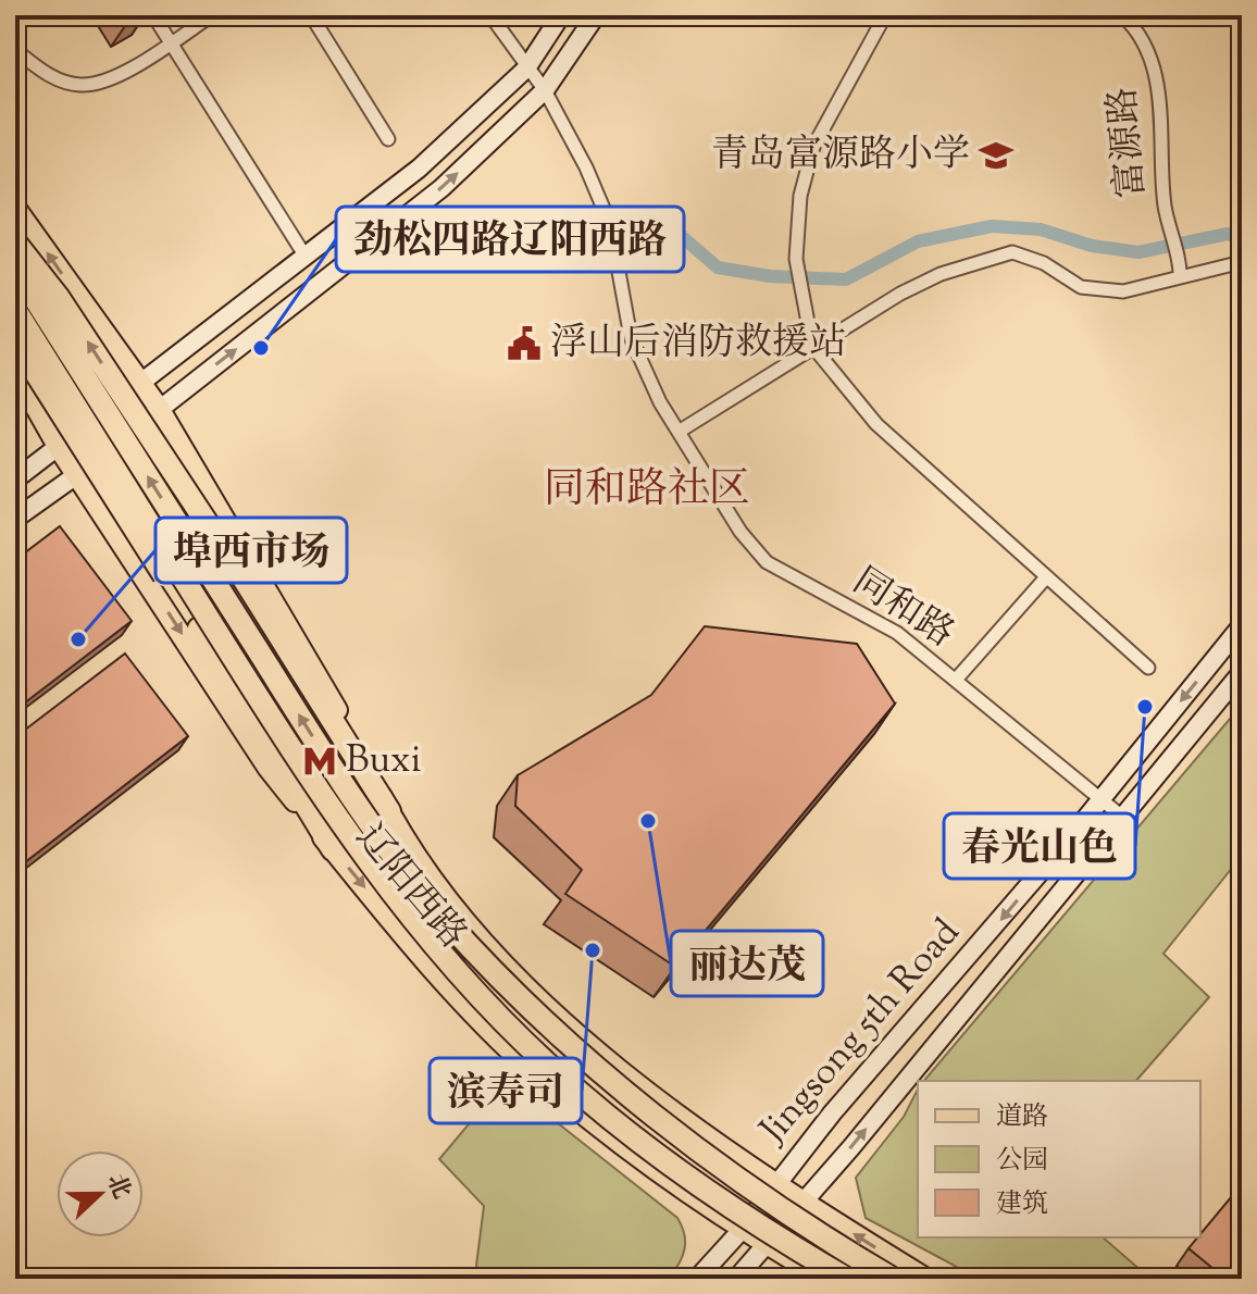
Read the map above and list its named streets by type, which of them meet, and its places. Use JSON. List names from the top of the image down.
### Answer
{
  "streets": {
    "main road": ["辽阳西路", "Jingsong 5th Road"],
    "street": ["富源路", "同和路"]
  },
  "crossings": [
    ["同和路", "Jingsong 5th Road"],
    ["辽阳西路", "Jingsong 5th Road"]
  ],
  "districts": ["同和路社区"],
  "places": {
    "school or university": ["青岛富源路小学"],
    "public building": ["浮山后消防救援站"],
    "other": [
      "劲松四路辽阳西路",
      "埠西市场",
      "春光山色",
      "丽达茂",
      "滨寿司"
    ],
    "metro station": ["Buxi"]
  },
  "legend": ["道路", "公园", "建筑"],
  "north": "right"
}
